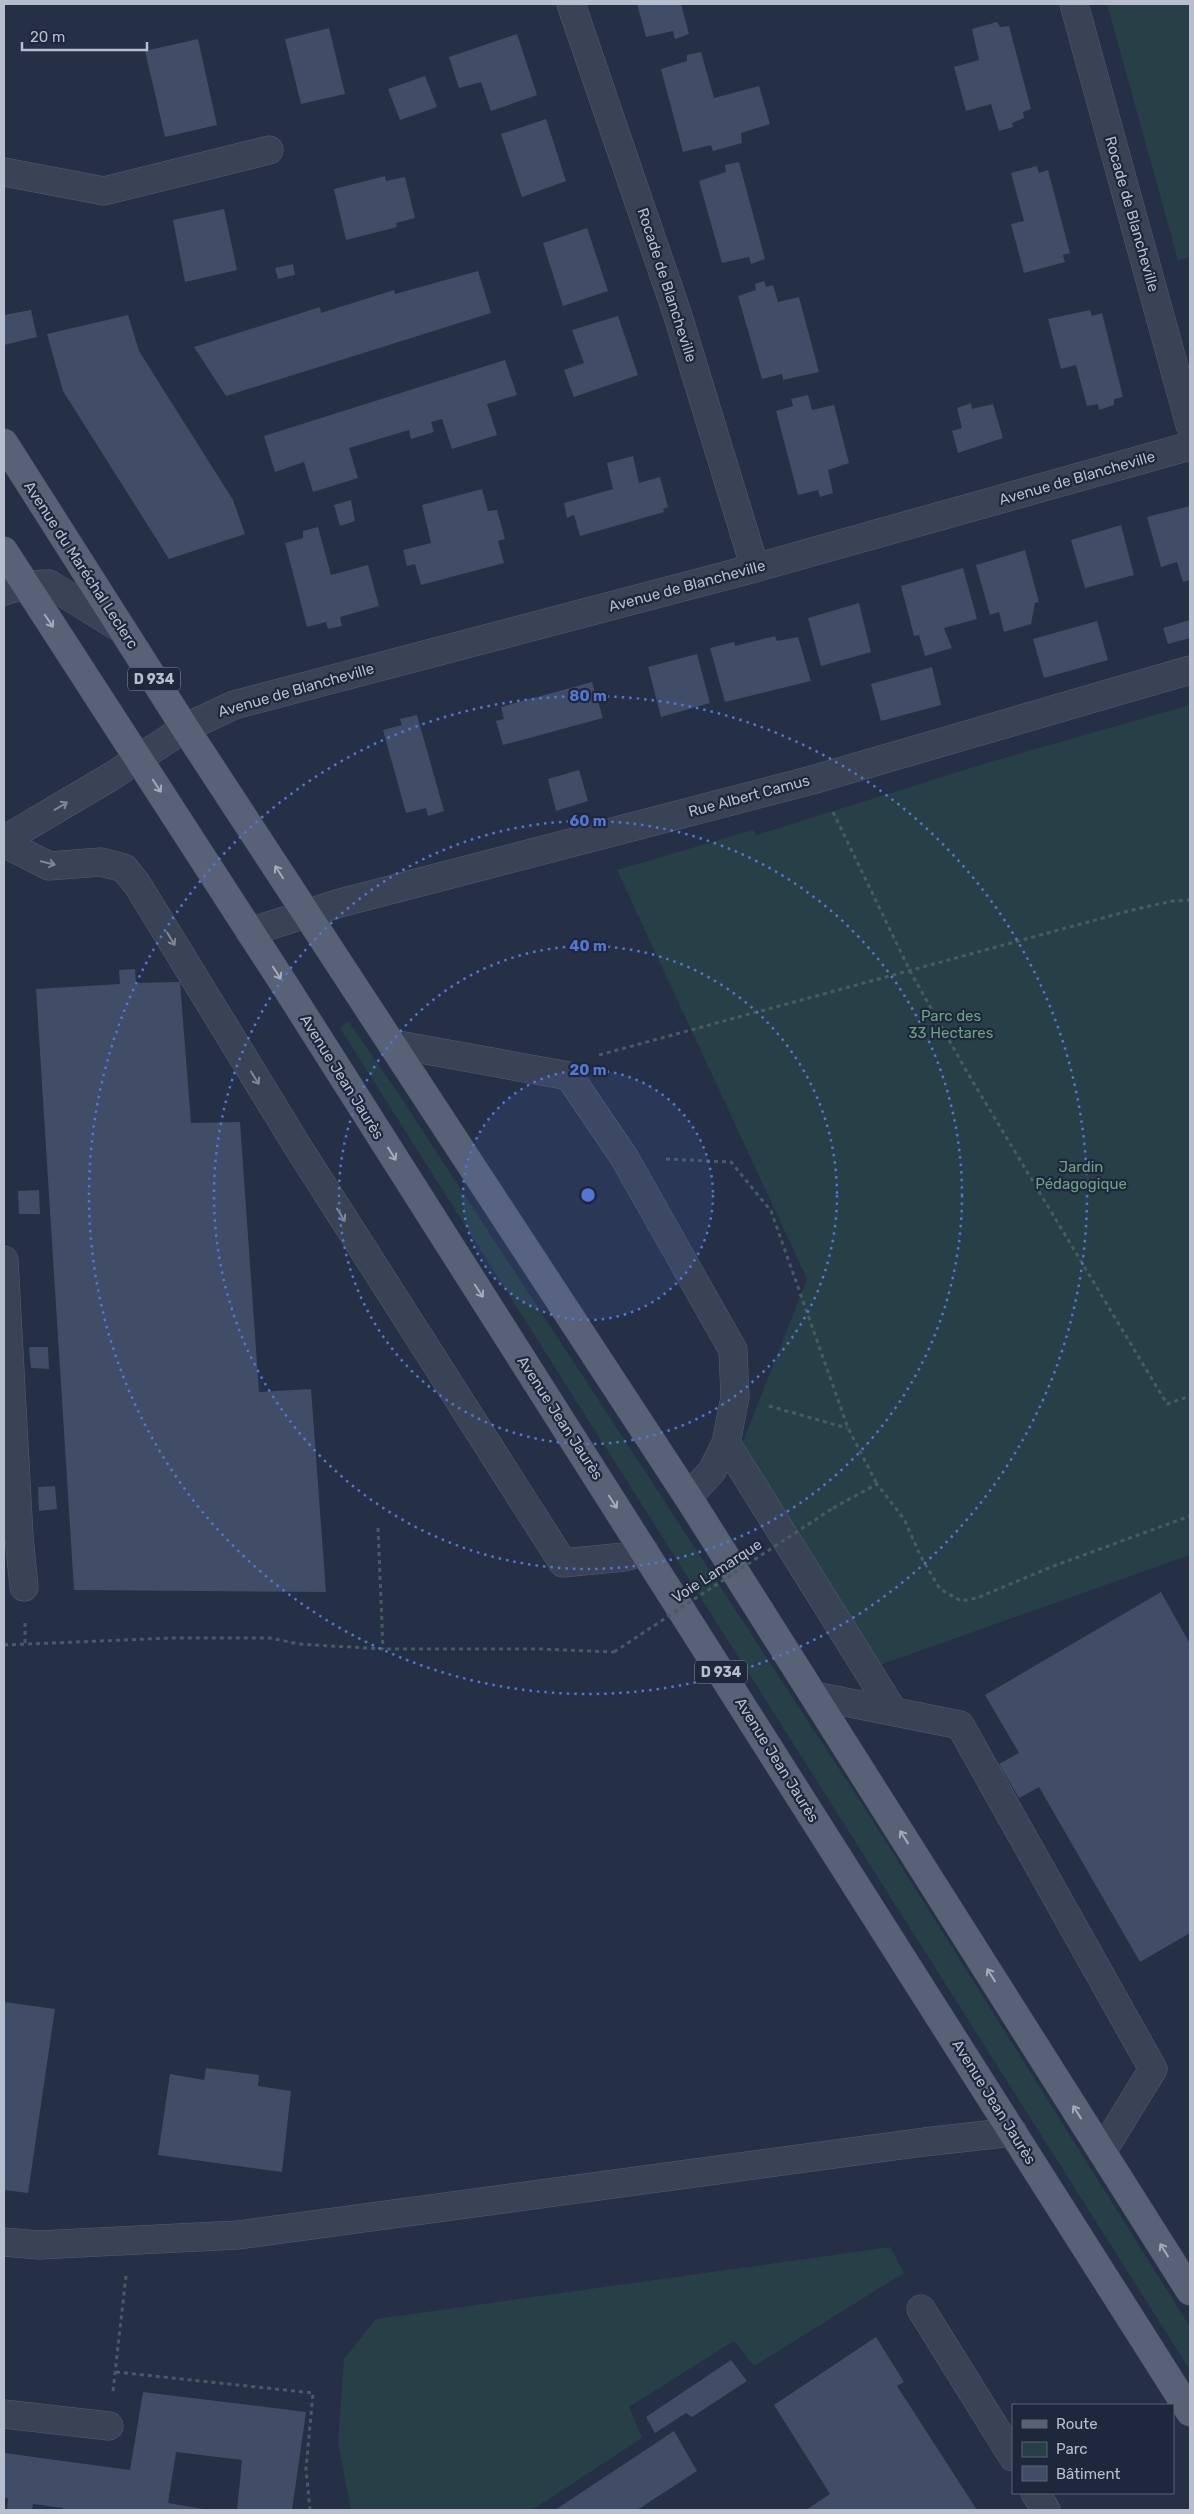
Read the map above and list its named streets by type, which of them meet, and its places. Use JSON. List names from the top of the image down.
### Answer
{
  "streets": {
    "main road": ["Avenue du Maréchal Leclerc", "D 934", "Avenue Jean Jaurès"],
    "street": ["Rocade de Blancheville", "Avenue de Blancheville", "Rue Albert Camus"],
    "path": ["Voie Lamarque"]
  },
  "crossings": [
    ["Rocade de Blancheville", "Avenue de Blancheville"],
    ["Avenue de Blancheville", "Avenue du Maréchal Leclerc"],
    ["Avenue de Blancheville", "D 934"],
    ["Avenue du Maréchal Leclerc", "D 934"],
    ["Avenue du Maréchal Leclerc", "Rue Albert Camus"],
    ["D 934", "Rue Albert Camus"],
    ["D 934", "Avenue Jean Jaurès"],
    ["Rue Albert Camus", "Avenue Jean Jaurès"]
  ],
  "parks": ["Parc des 33 Hectares", "Jardin Pédagogique"],
  "legend": ["Route", "Parc", "Bâtiment"],
  "scale_bar": "20 m",
  "rings": [
    "80 m",
    "60 m",
    "40 m",
    "20 m"
  ]
}
